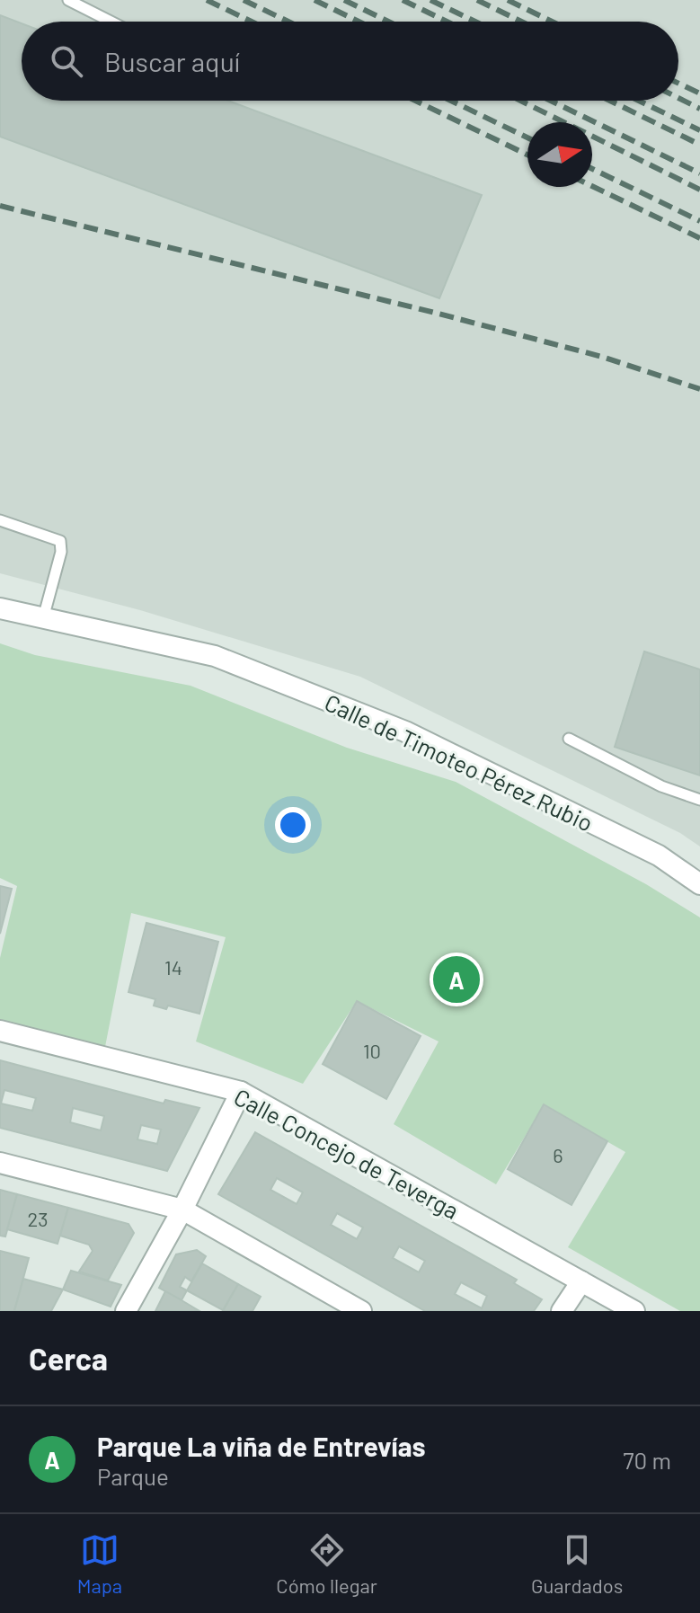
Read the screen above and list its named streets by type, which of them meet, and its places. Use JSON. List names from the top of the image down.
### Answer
{
  "streets": {
    "street": ["Calle de Timoteo Pérez Rubio", "Calle Concejo de Teverga"]
  },
  "house_numbers": [
    "14",
    "10",
    "6",
    "23"
  ],
  "north": "right",
  "page": {
    "search": "Buscar aquí",
    "pins": "A",
    "heading": "Cerca",
    "list": [
      {
        "mark": "A",
        "name": "Parque La viña de Entrevías",
        "note": "Parque",
        "value": "70 m"
      }
    ],
    "nav": ["Mapa", "Cómo llegar", "Guardados"]
  }
}
